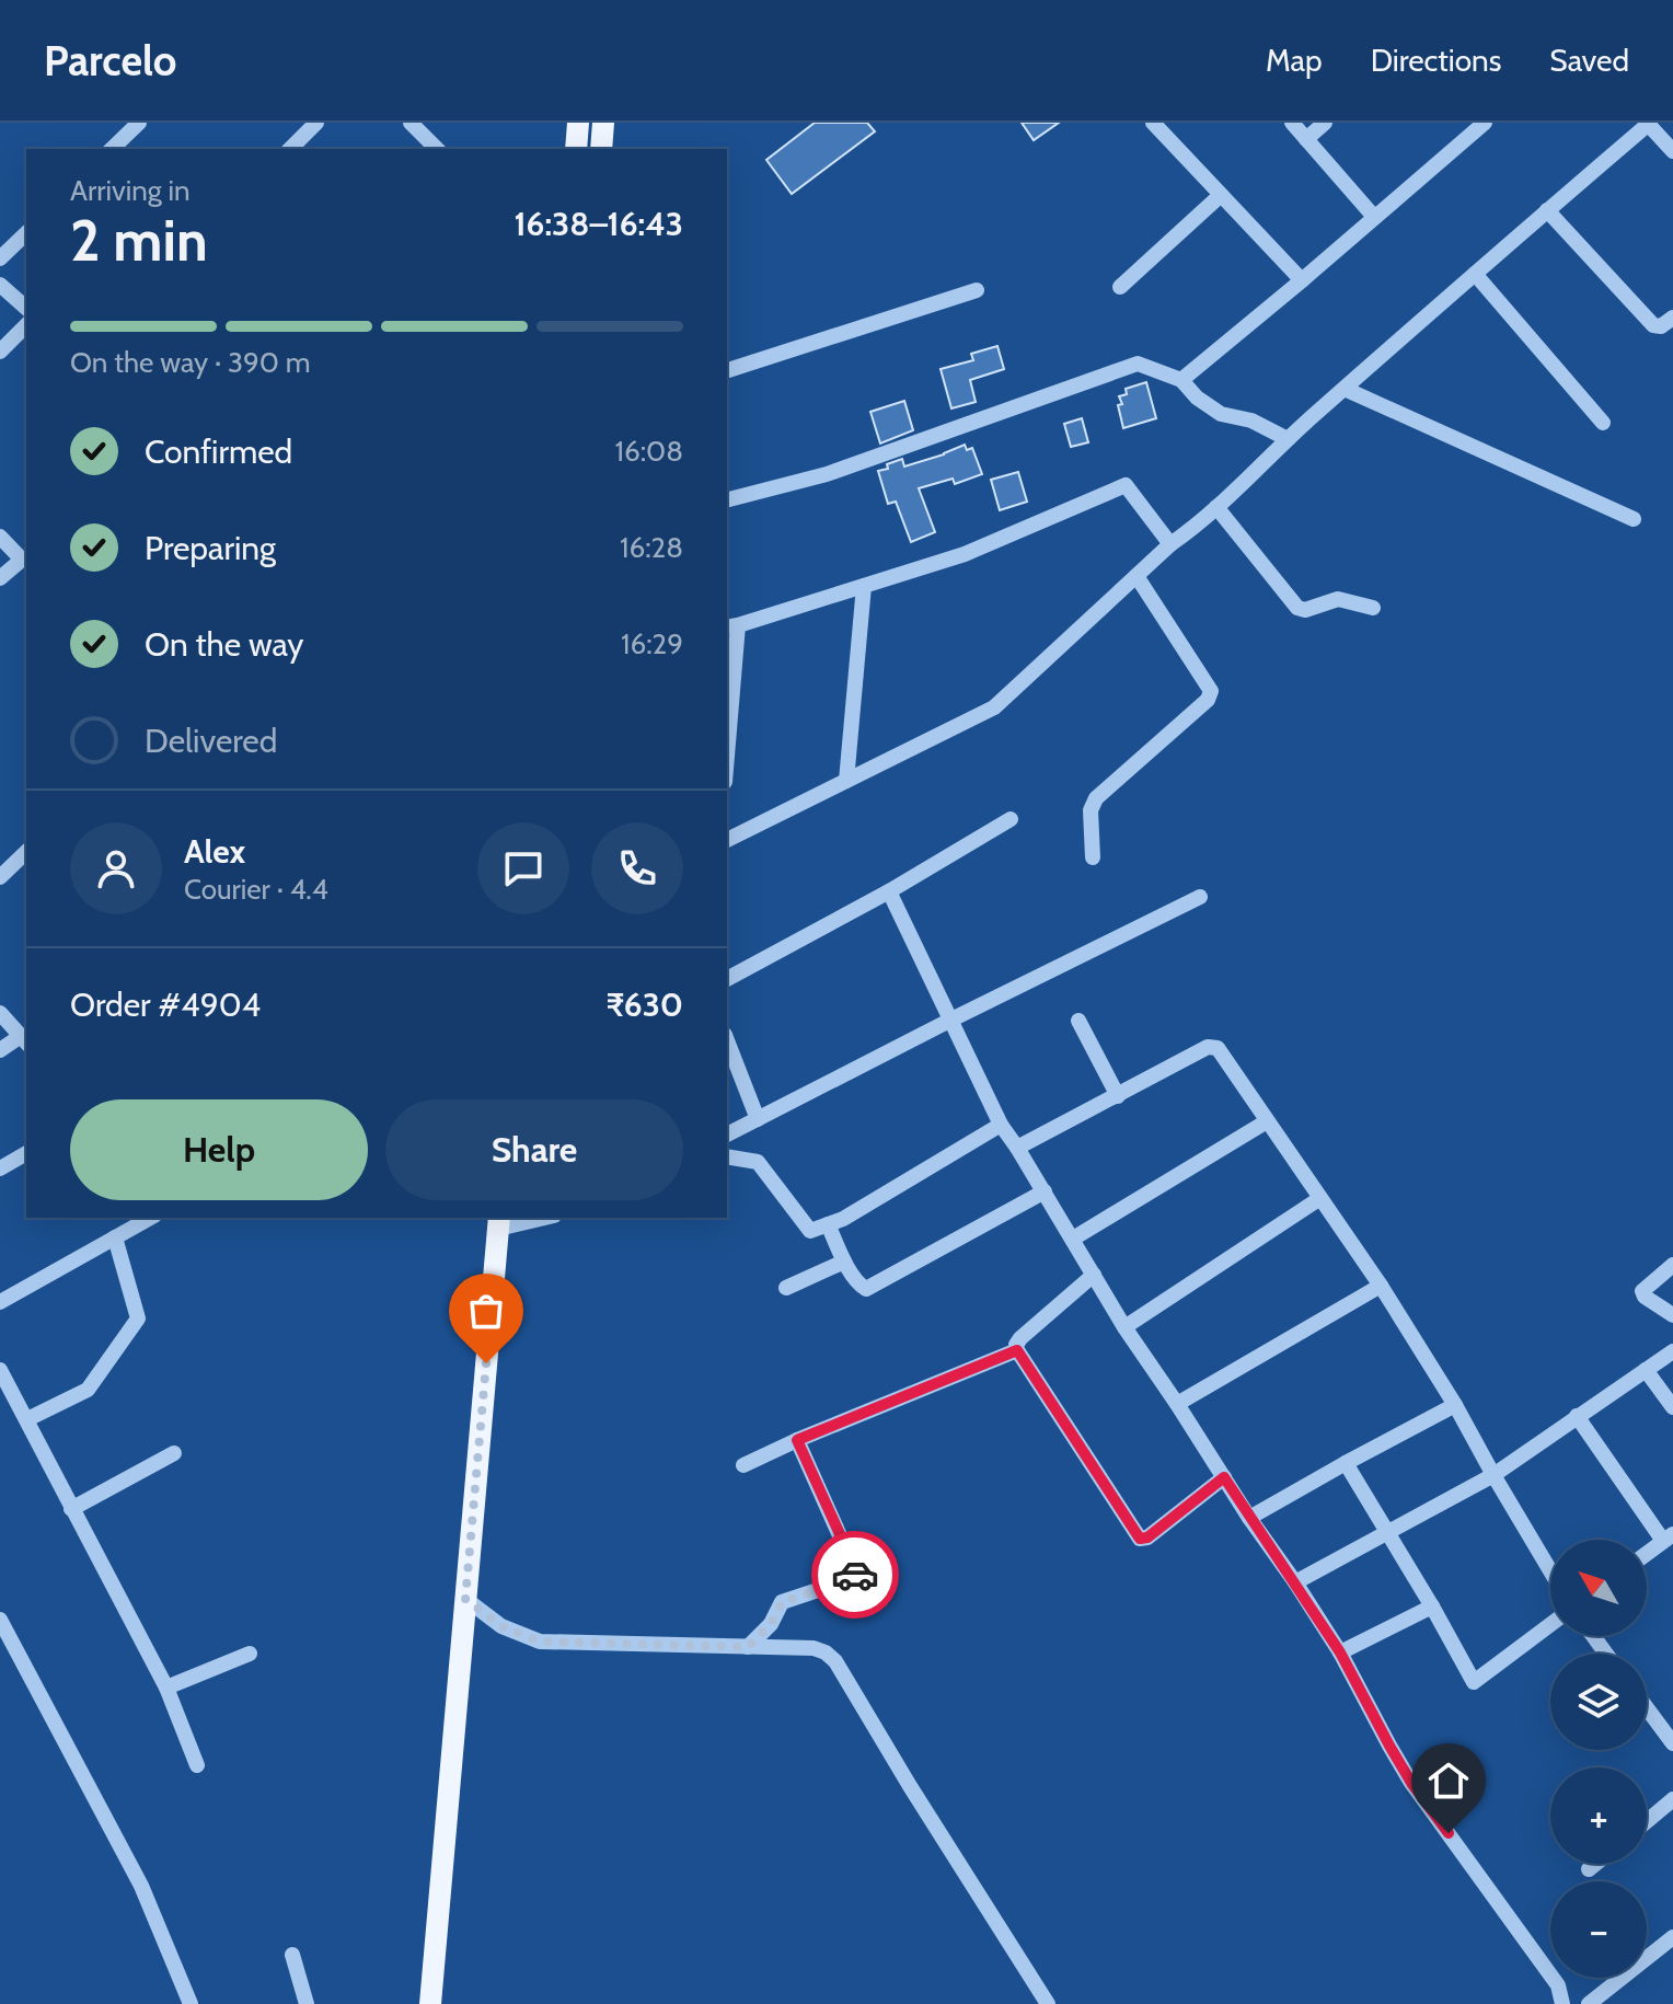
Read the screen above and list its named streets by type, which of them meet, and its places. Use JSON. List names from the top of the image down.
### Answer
{
  "north": "top left",
  "page": {
    "header": "Parcelo",
    "nav": ["Map", "Directions", "Saved"],
    "heading": ["2 min", "Arriving in", "16:38–16:43"],
    "panel": [
      "Alex",
      "Courier · 4.4",
      "Order #4904",
      "₹630"
    ],
    "bar": "On the way · 390 m",
    "list": [
      ["Confirmed", "16:08"],
      ["Preparing", "16:28"],
      ["On the way", "16:29"],
      "Delivered"
    ],
    "buttons": ["Help", "Share"],
    "map_buttons": ["+", "−"]
  }
}
